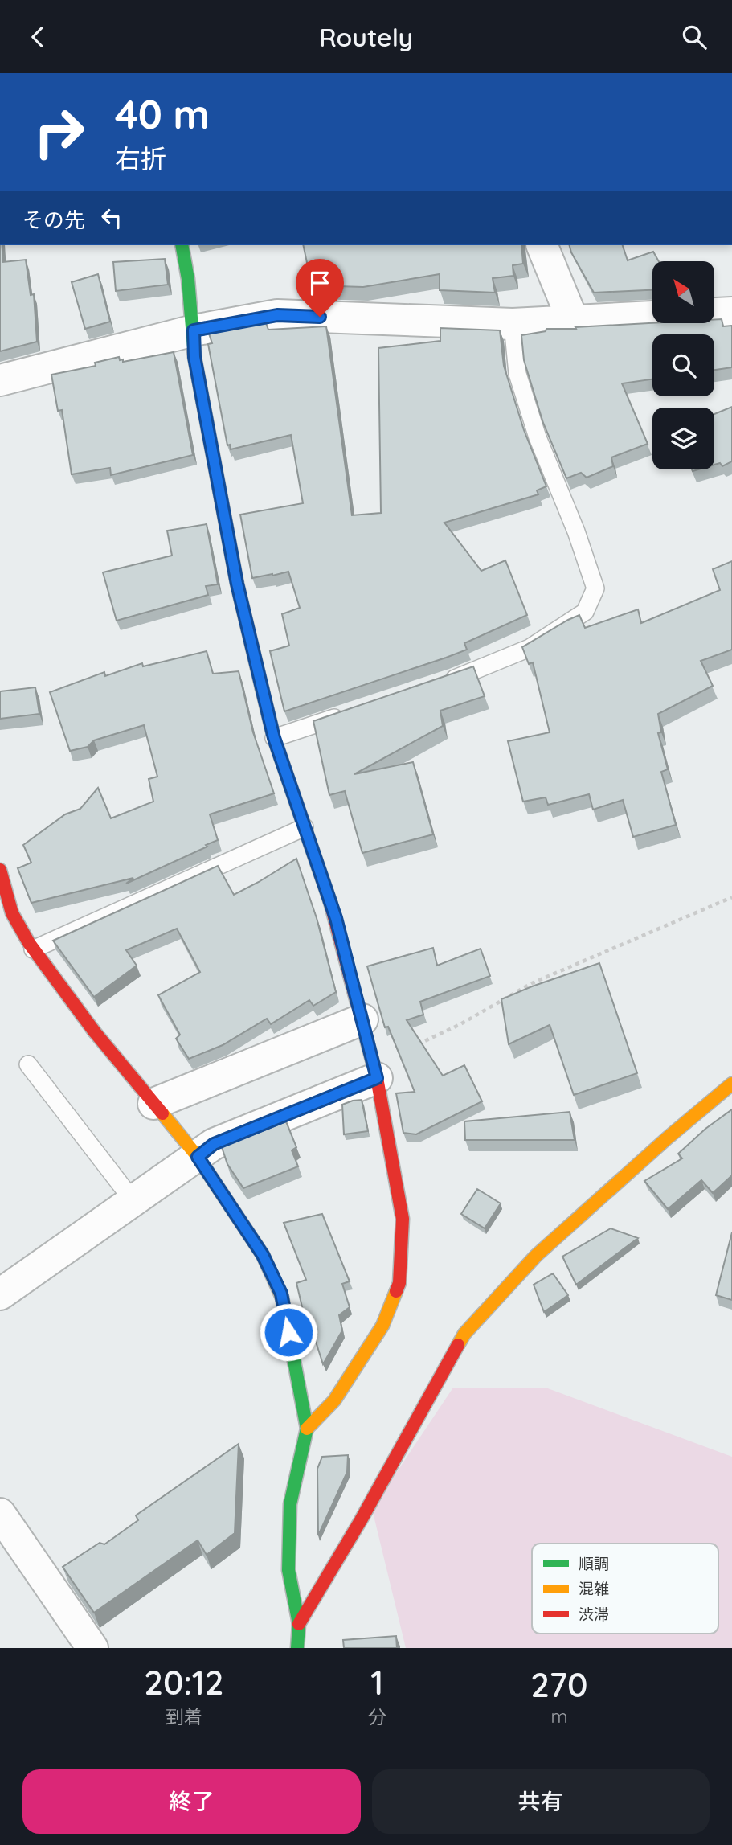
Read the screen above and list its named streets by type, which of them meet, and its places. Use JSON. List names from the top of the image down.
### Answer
{
  "legend": ["順調", "混雑", "渋滞"],
  "north": "top left",
  "page": {
    "header": "Routely",
    "turn": ["40 m", "右折"],
    "then": "その先",
    "eta": [
      "20:12",
      "到着",
      "1",
      "分",
      "270",
      "m"
    ],
    "buttons": ["終了", "共有"]
  }
}
